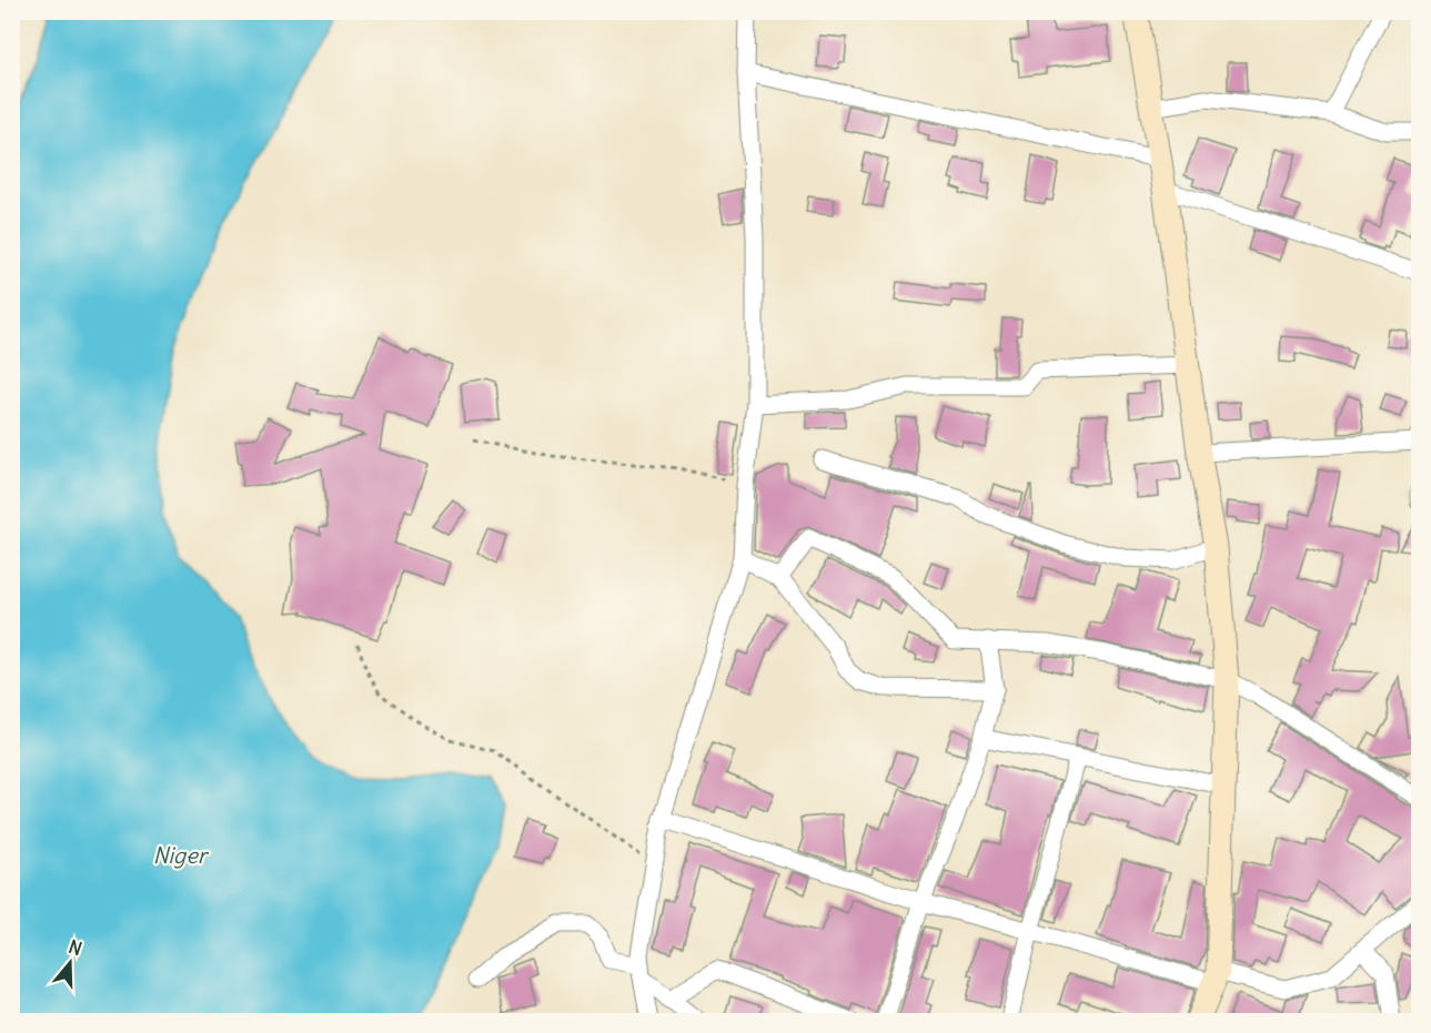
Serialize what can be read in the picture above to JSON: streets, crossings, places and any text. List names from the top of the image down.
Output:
{
  "water": ["Niger"],
  "north": "top"
}
